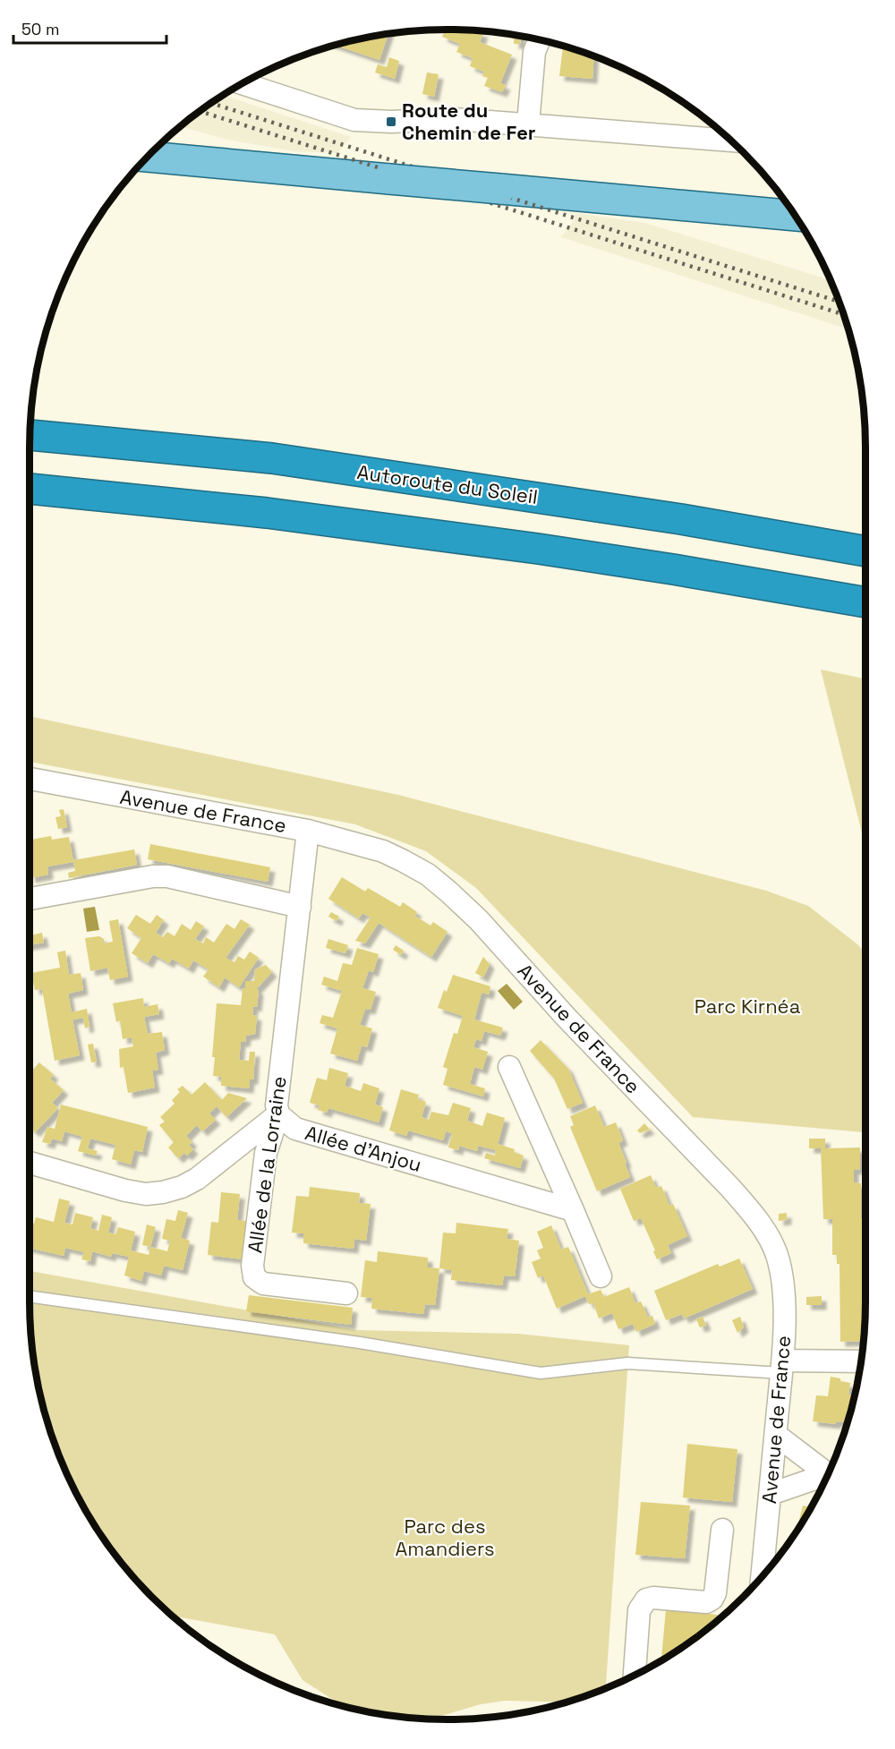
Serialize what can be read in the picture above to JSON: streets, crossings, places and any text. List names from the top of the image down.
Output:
{
  "streets": {
    "highway": ["Autoroute du Soleil"],
    "street": ["Avenue de France", "Allée d'Anjou", "Allée de la Lorraine"]
  },
  "crossings": [
    ["Avenue de France", "Allée de la Lorraine"],
    ["Allée d'Anjou", "Allée de la Lorraine"]
  ],
  "parks": ["Parc Kirnéa", "Parc des Amandiers"],
  "places": {
    "transit": ["Route du Chemin de Fer"]
  },
  "scale_bar": "50 m"
}
